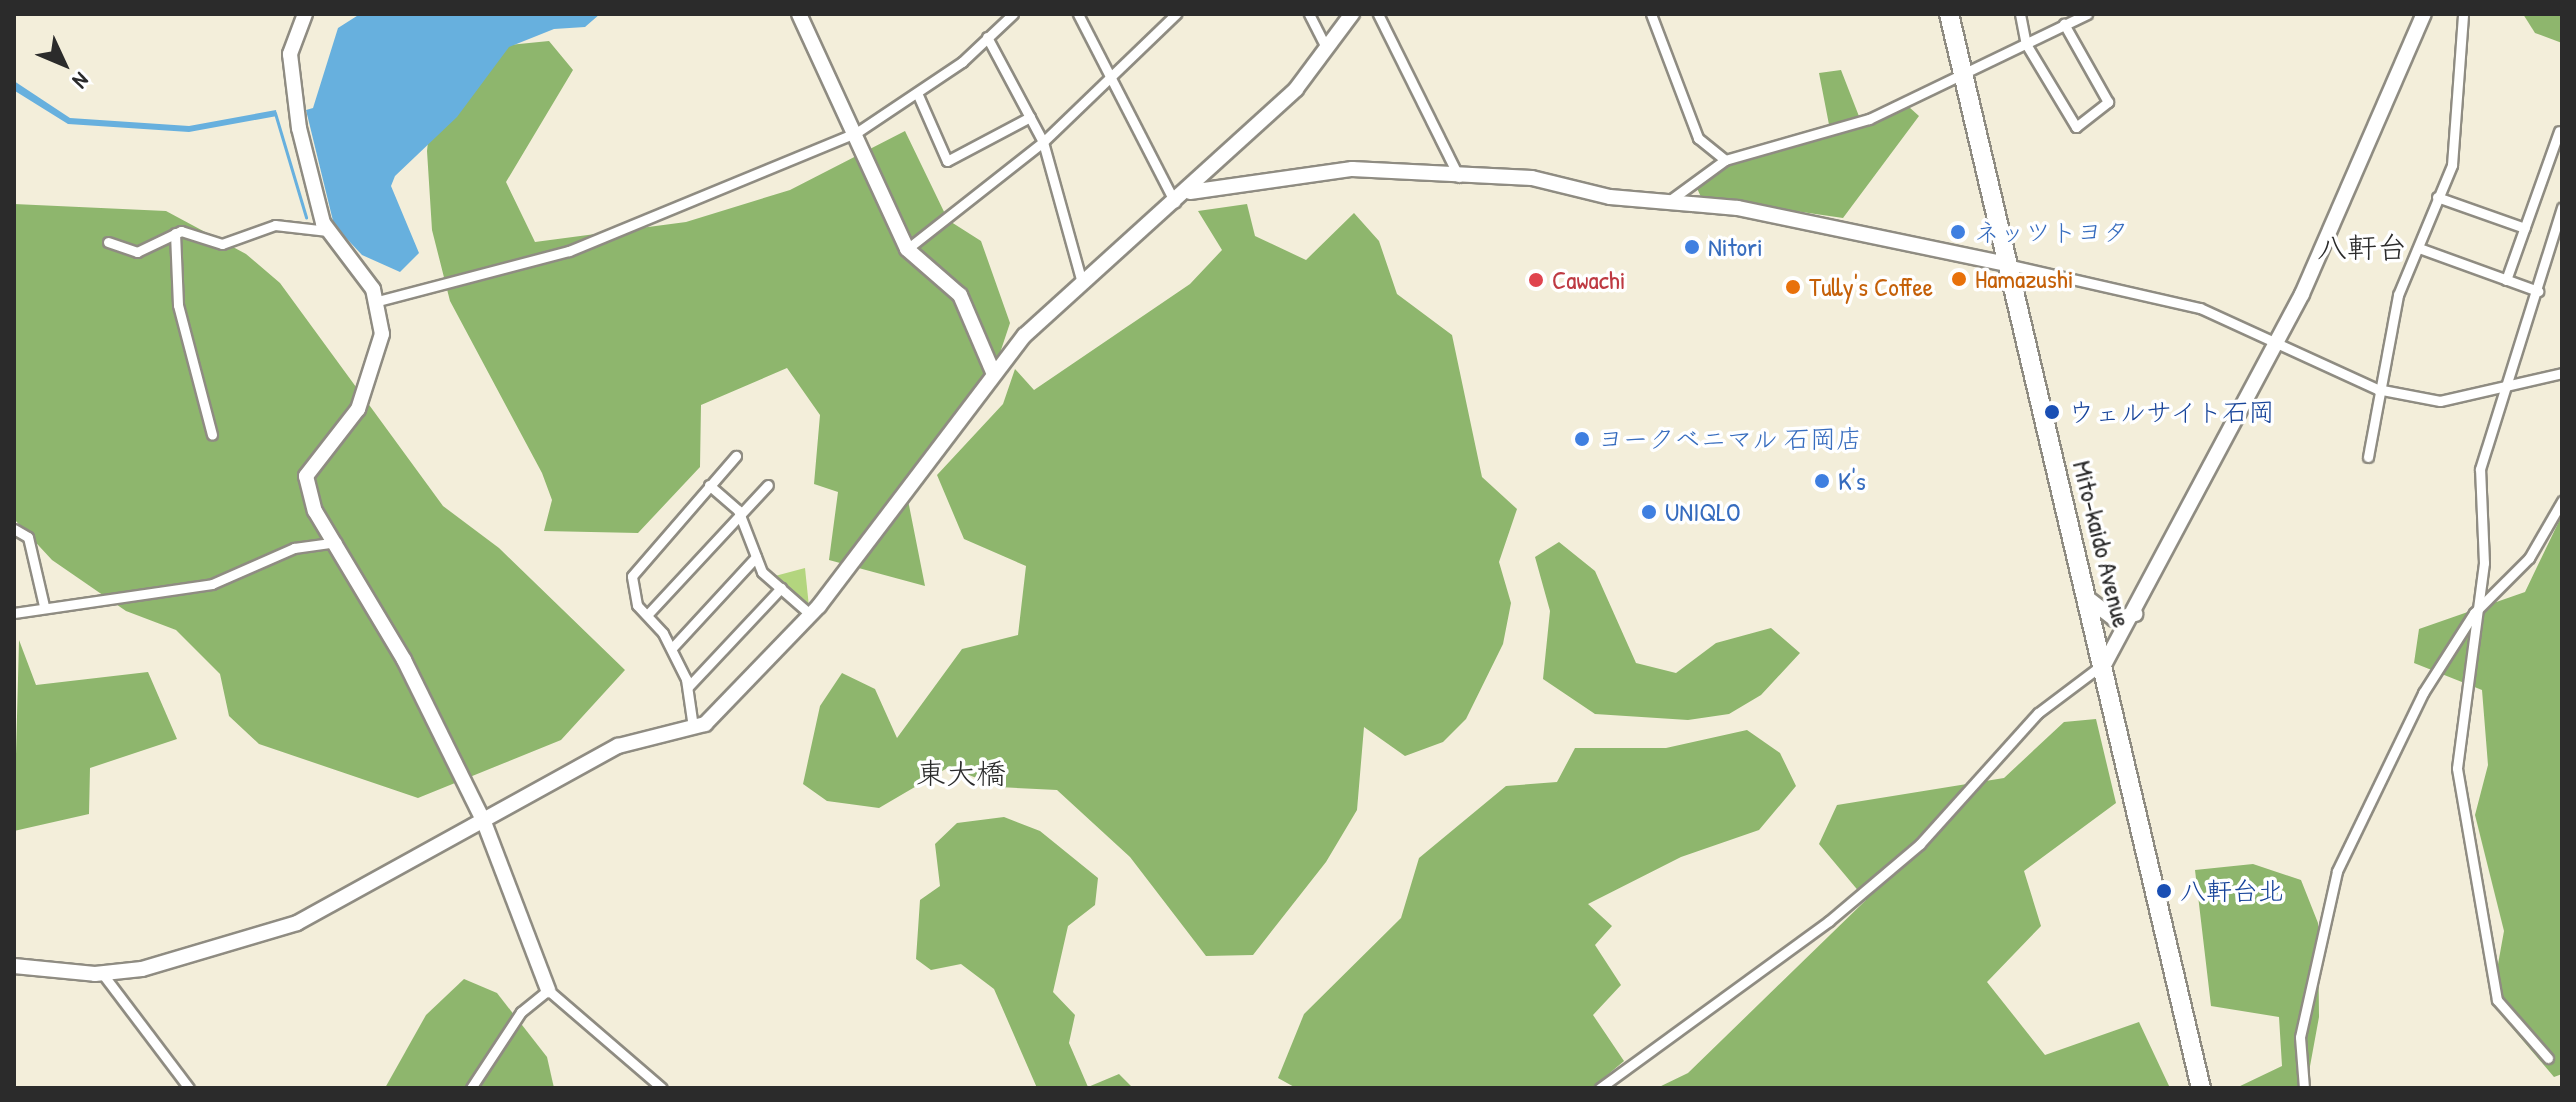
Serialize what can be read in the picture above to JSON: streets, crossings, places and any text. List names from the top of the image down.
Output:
{
  "streets": {
    "highway": ["Mito-kaido Avenue"]
  },
  "districts": ["八軒台", "東大橋"],
  "places": [
    "ネッツトヨタ",
    "Nitori",
    "Hamazushi",
    "Cawachi",
    "Tully's Coffee",
    "ウェルサイト石岡",
    "ヨークベニマル 石岡店",
    "K's",
    "UNIQLO",
    "八軒台北"
  ],
  "north": "bottom right"
}
